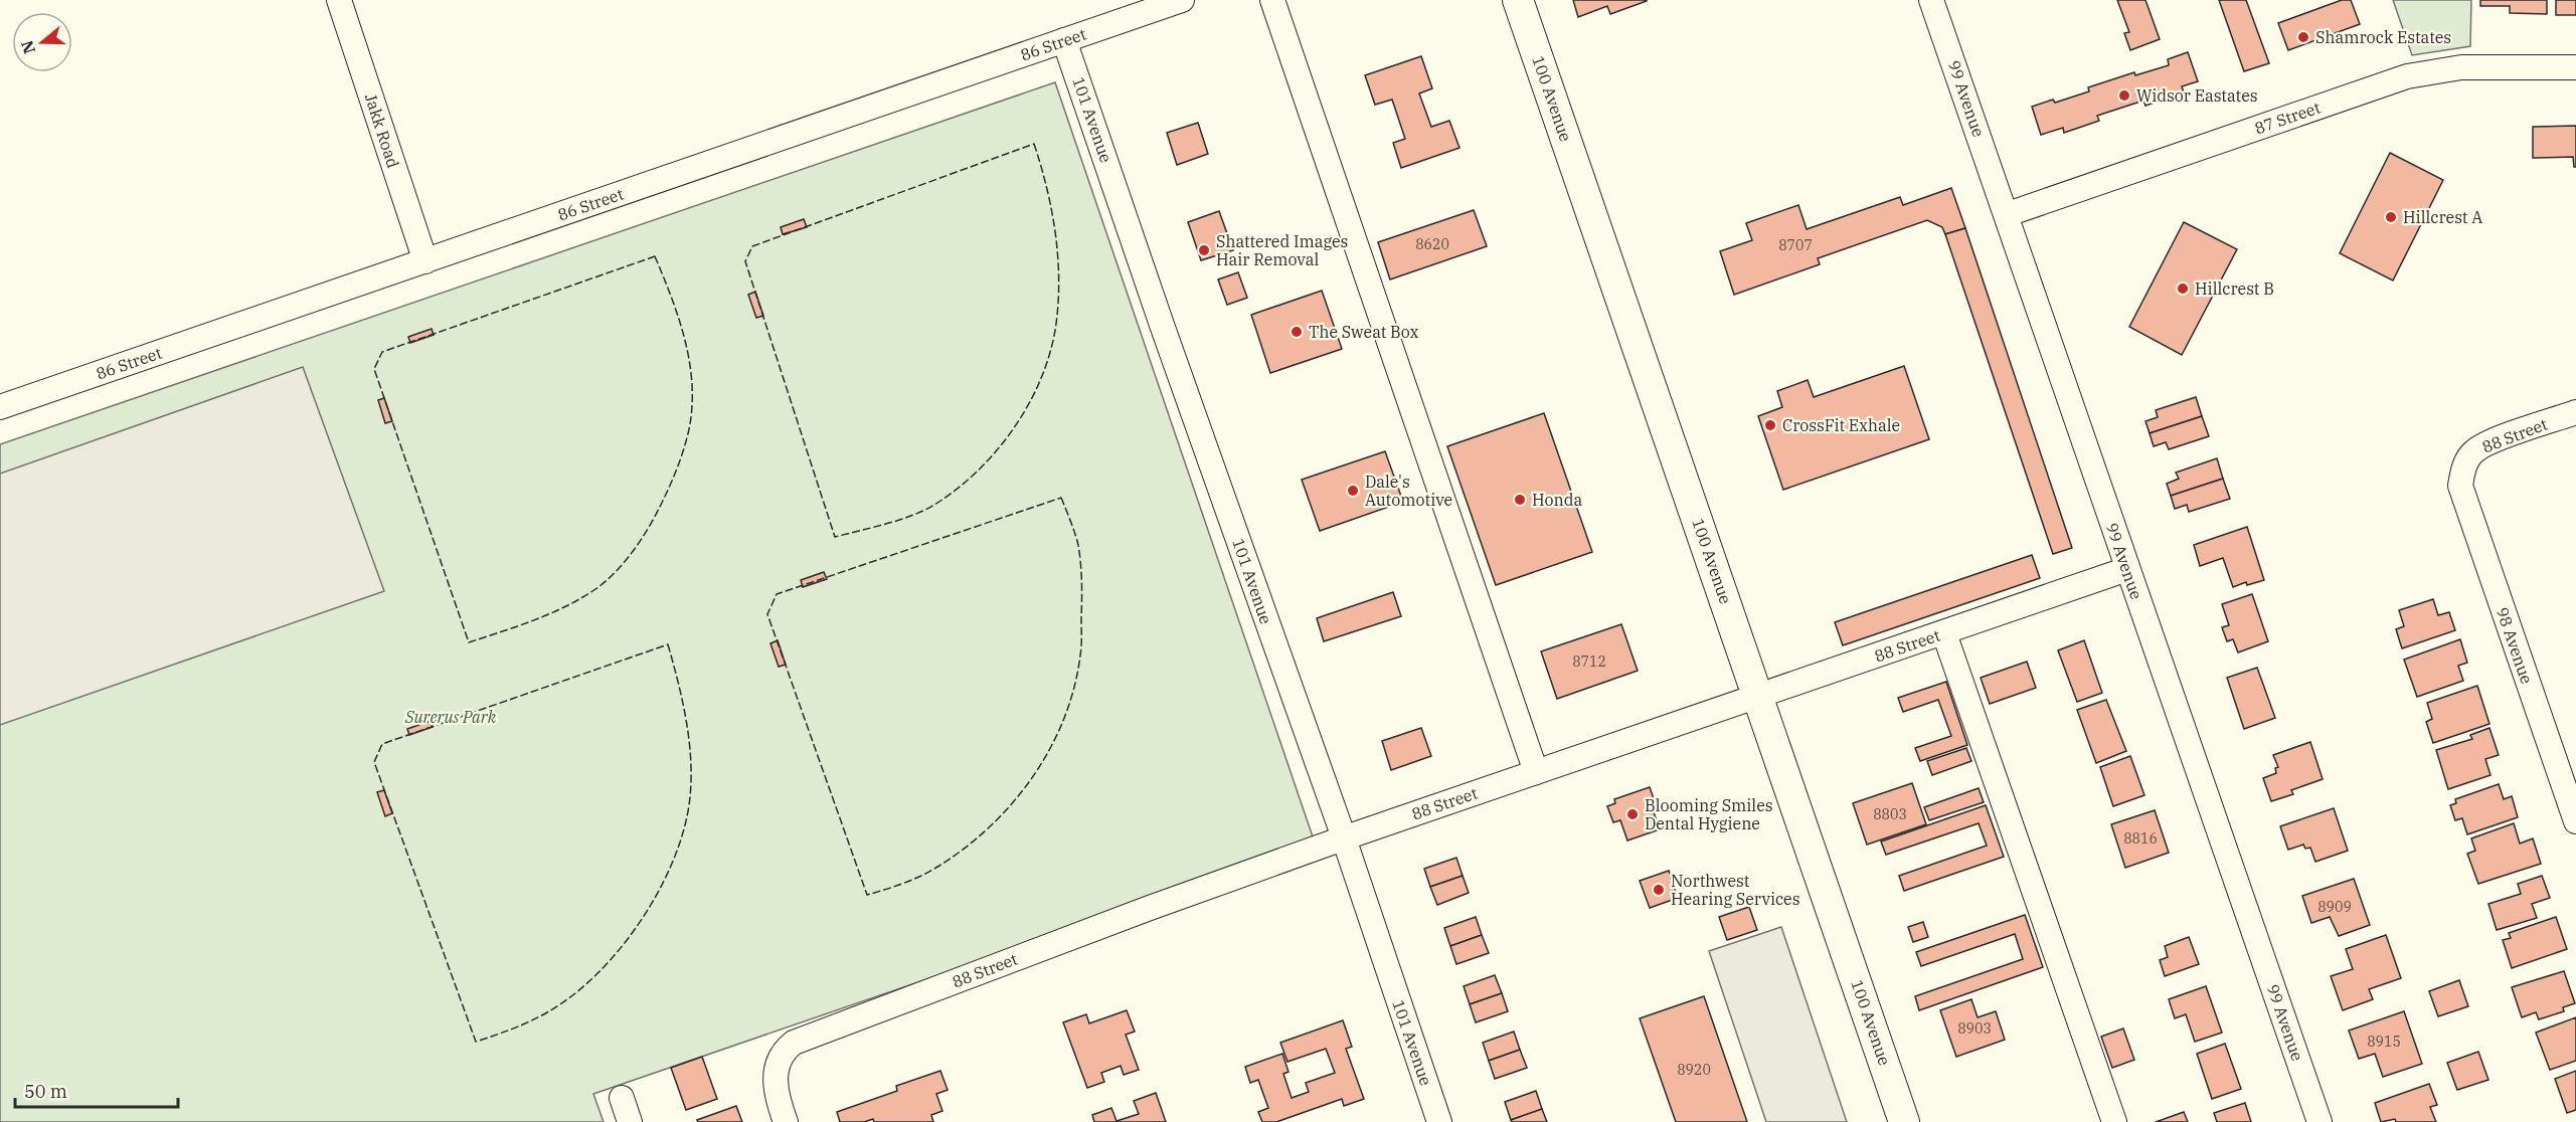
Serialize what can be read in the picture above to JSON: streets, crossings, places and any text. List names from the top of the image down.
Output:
{
  "streets": {
    "main road": ["100 Avenue"],
    "street": [
      "86 Street",
      "99 Avenue",
      "87 Street",
      "101 Avenue",
      "Jakk Road",
      "88 Street",
      "98 Avenue"
    ]
  },
  "crossings": [
    ["86 Street", "101 Avenue"],
    ["86 Street", "Jakk Road"],
    ["100 Avenue", "88 Street"],
    ["99 Avenue", "87 Street"],
    ["99 Avenue", "88 Street"],
    ["101 Avenue", "88 Street"],
    ["88 Street", "98 Avenue"]
  ],
  "parks": ["Surerus Park"],
  "places": [
    "Shamrock Estates",
    "Widsor Eastates",
    "Hillcrest A",
    "Shattered Images Hair Removal",
    "Hillcrest B",
    "The Sweat Box",
    "CrossFit Exhale",
    "Dale's Automotive",
    "Honda",
    "Blooming Smiles Dental Hygiene",
    "Northwest Hearing Services"
  ],
  "house_numbers": [
    "8620",
    "8707",
    "8712",
    "8803",
    "8816",
    "8909",
    "8903",
    "8915",
    "8920"
  ],
  "scale_bar": "50 m",
  "north": "left"
}
